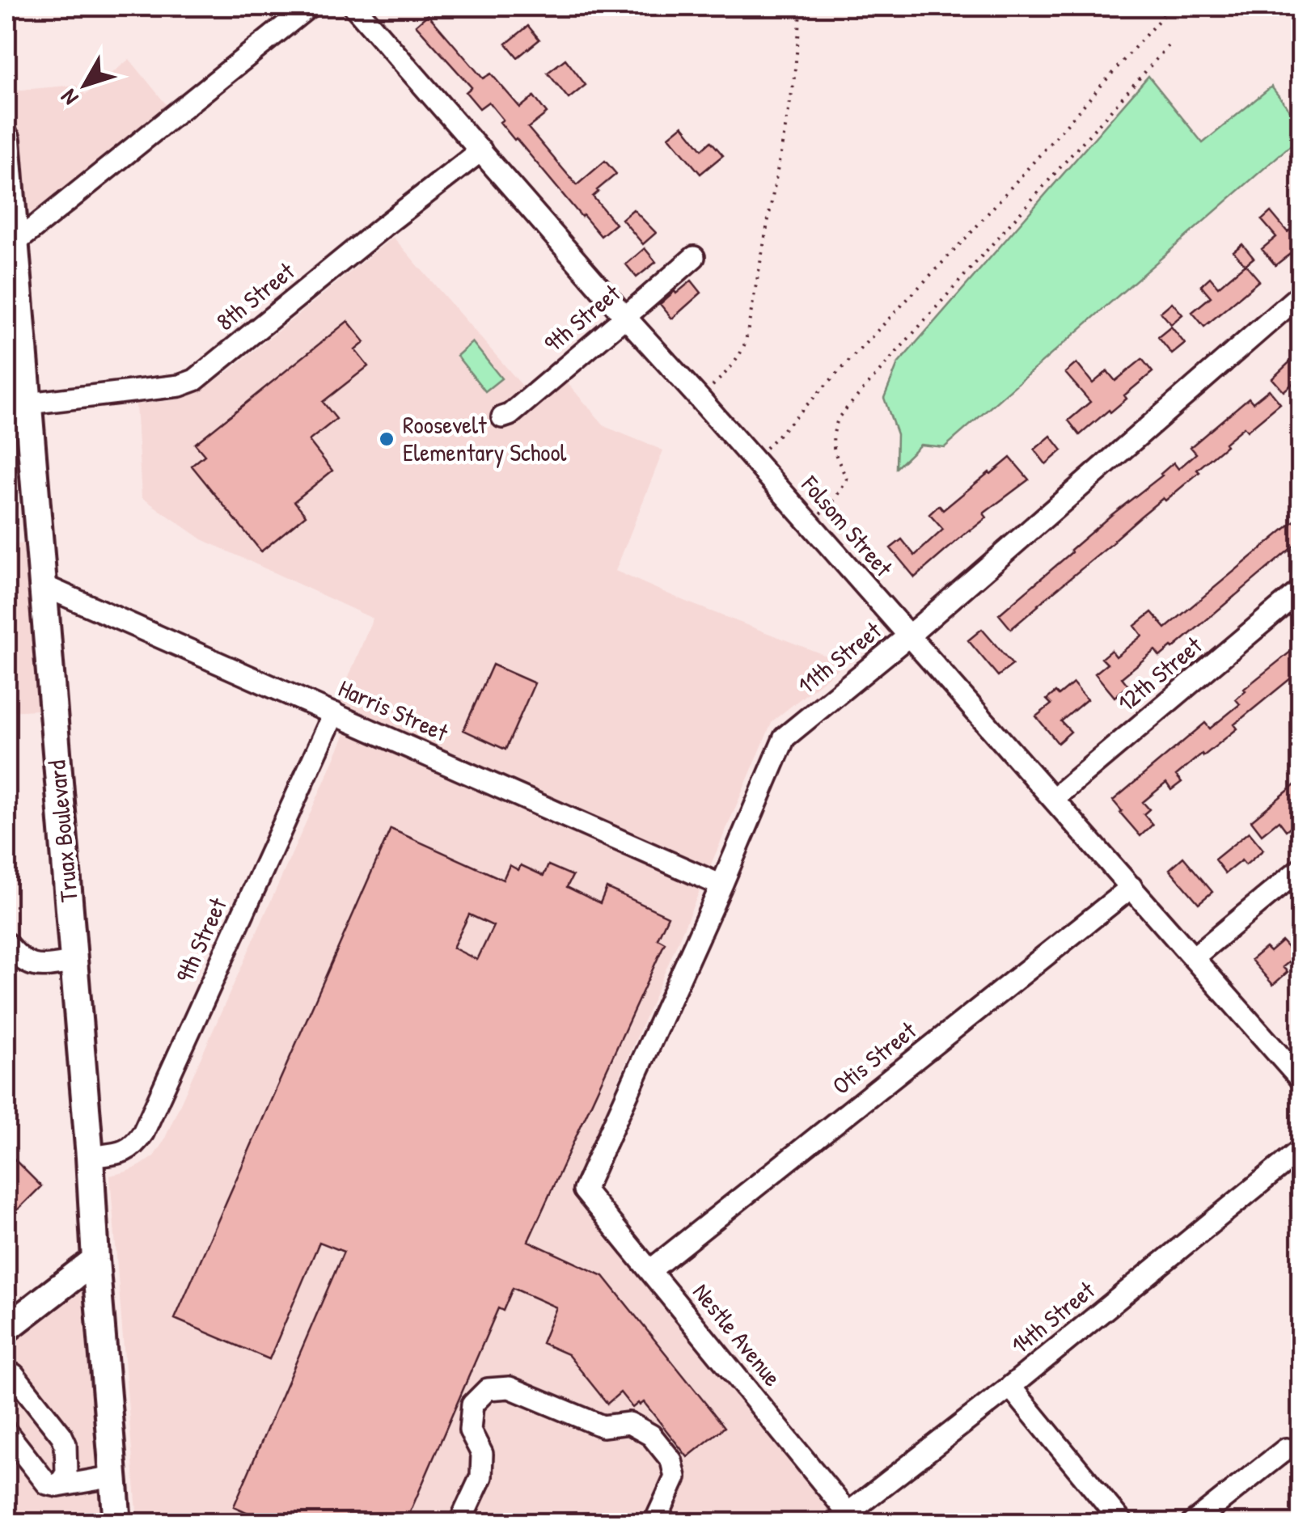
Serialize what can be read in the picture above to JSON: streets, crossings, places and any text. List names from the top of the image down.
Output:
{
  "streets": {
    "main road": ["Truax Boulevard"],
    "street": [
      "8th Street",
      "9th Street",
      "Folsom Street",
      "11th Street",
      "12th Street",
      "Harris Street",
      "Otis Street",
      "14th Street",
      "Nestle Avenue"
    ]
  },
  "crossings": [
    ["8th Street", "Folsom Street"],
    ["8th Street", "Truax Boulevard"],
    ["9th Street", "Folsom Street"],
    ["9th Street", "Harris Street"],
    ["9th Street", "Truax Boulevard"],
    ["Folsom Street", "11th Street"],
    ["Folsom Street", "12th Street"],
    ["Folsom Street", "Otis Street"],
    ["11th Street", "Harris Street"],
    ["11th Street", "Nestle Avenue"],
    ["Harris Street", "Truax Boulevard"],
    ["Otis Street", "Nestle Avenue"],
    ["14th Street", "Nestle Avenue"]
  ],
  "places": ["Roosevelt Elementary School"],
  "north": "bottom left"
}
